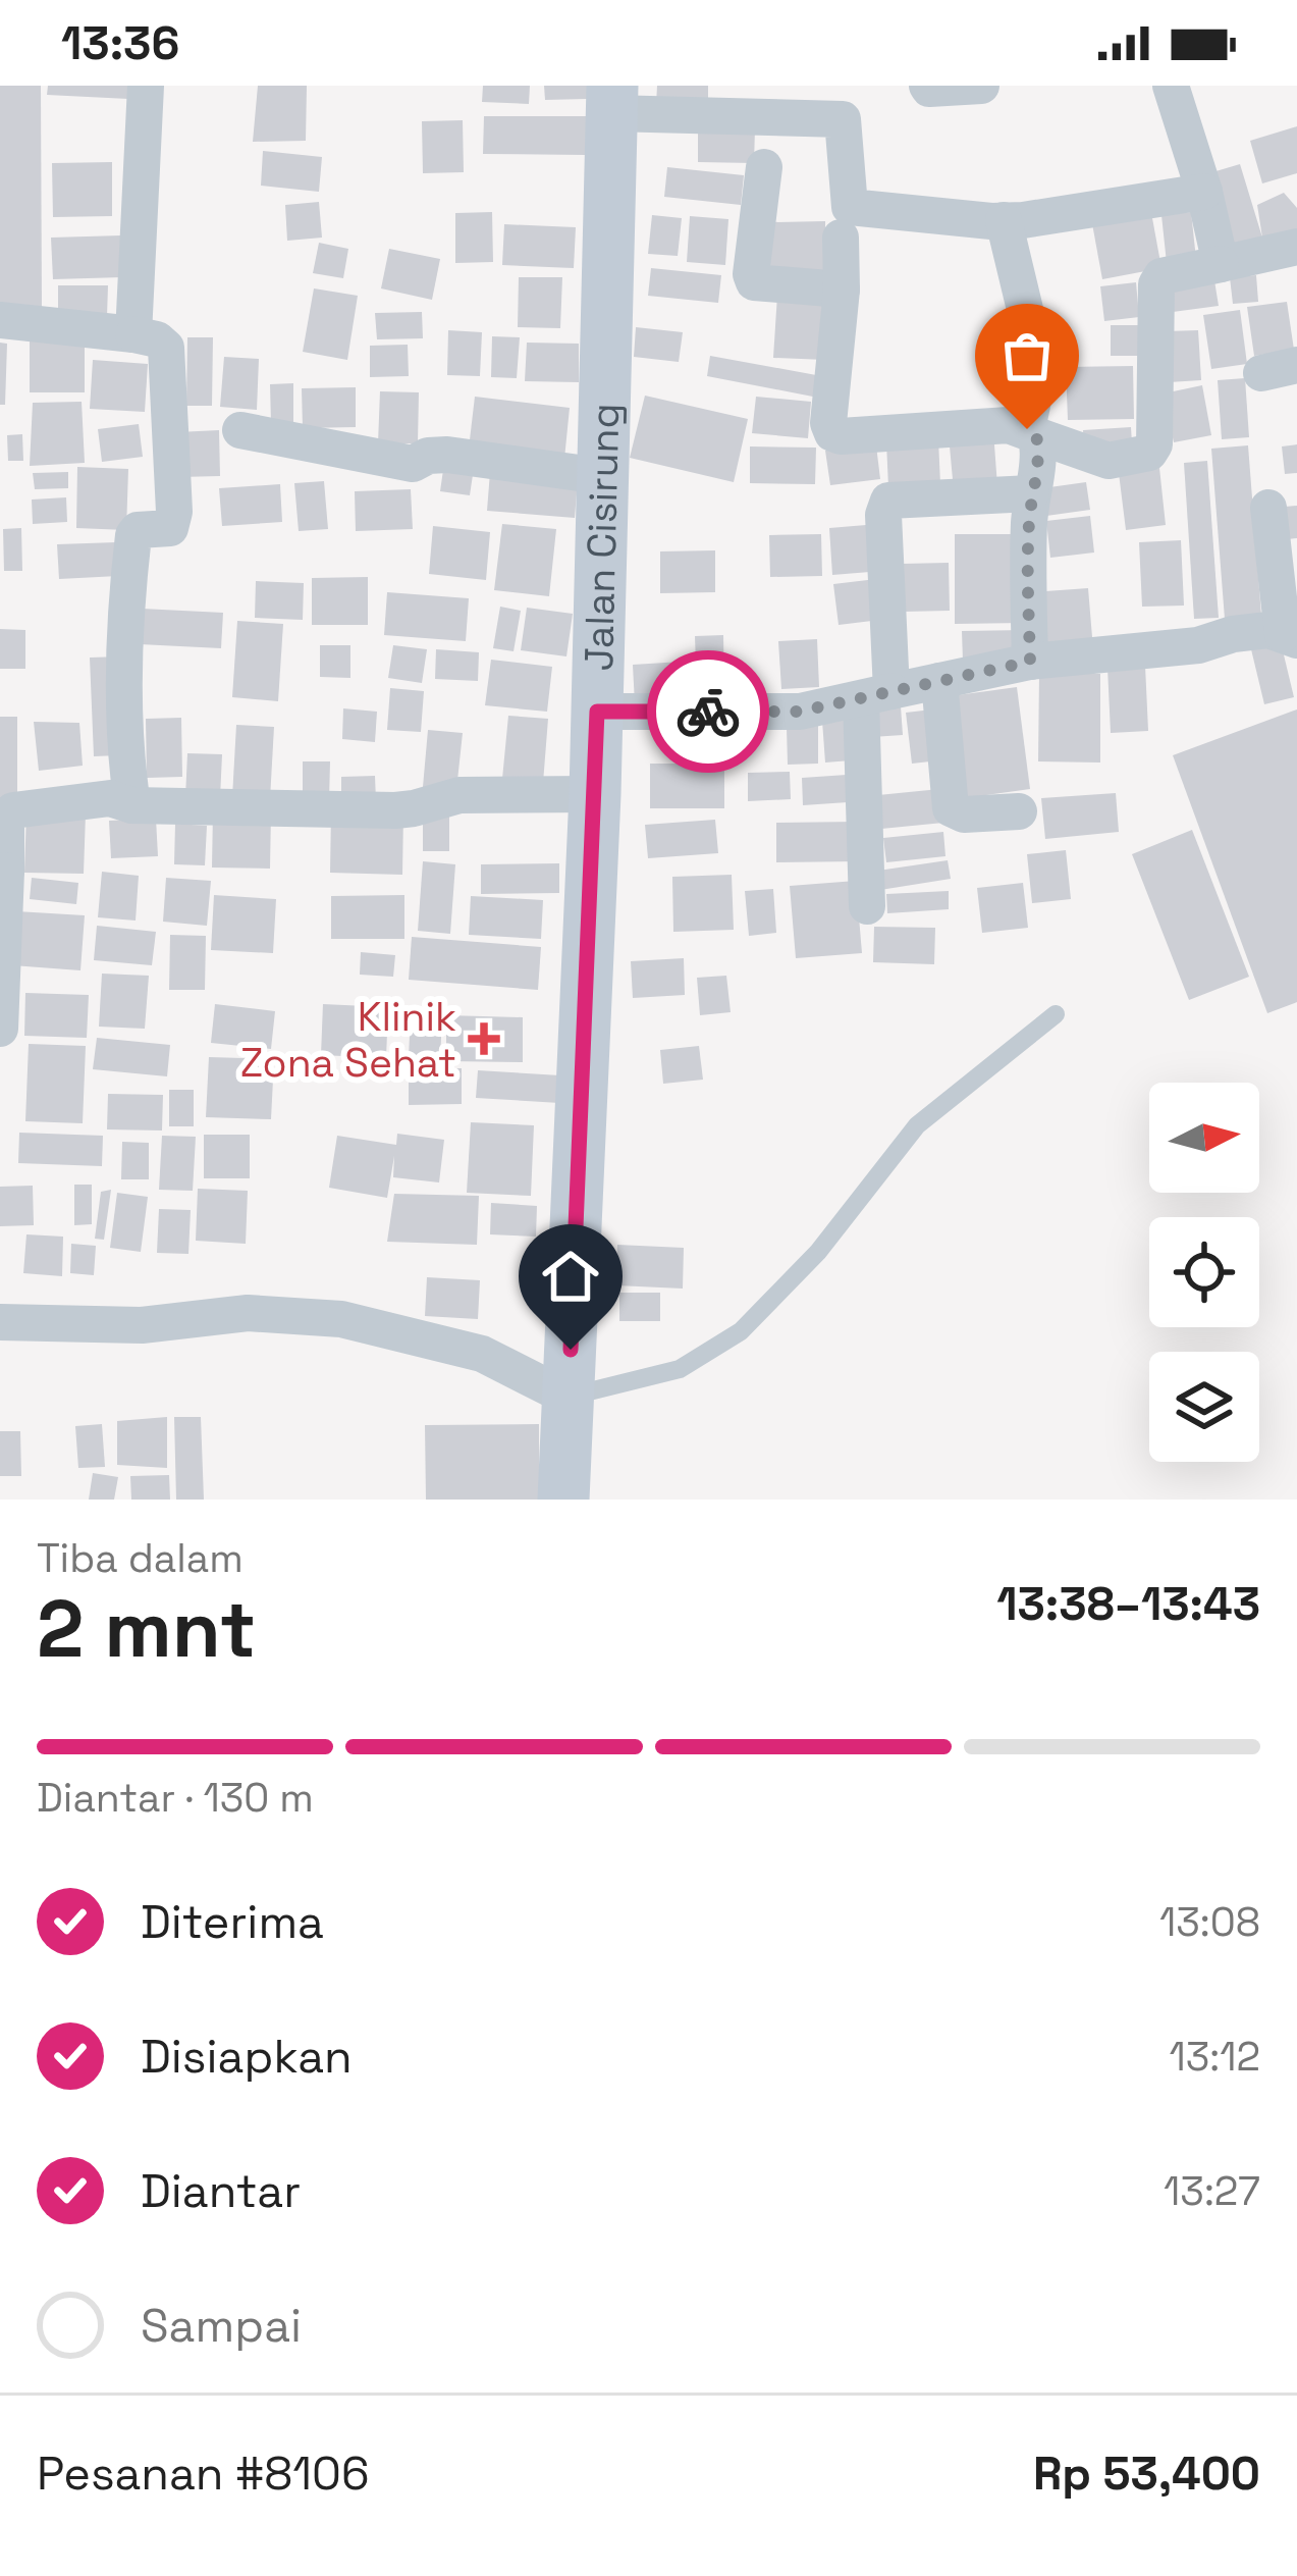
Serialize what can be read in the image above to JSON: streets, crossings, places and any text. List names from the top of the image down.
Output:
{
  "streets": {
    "main road": ["Jalan Cisirung"]
  },
  "places": {
    "health": ["Klinik Zona Sehat"]
  },
  "north": "right",
  "page": {
    "status": "13:36",
    "heading": ["2 mnt", "Tiba dalam", "13:38–13:43"],
    "panel": ["Pesanan #8106", "Rp 53,400"],
    "bar": "Diantar · 130 m",
    "list": [
      ["Diterima", "13:08"],
      ["Disiapkan", "13:12"],
      ["Diantar", "13:27"],
      "Sampai"
    ]
  }
}
